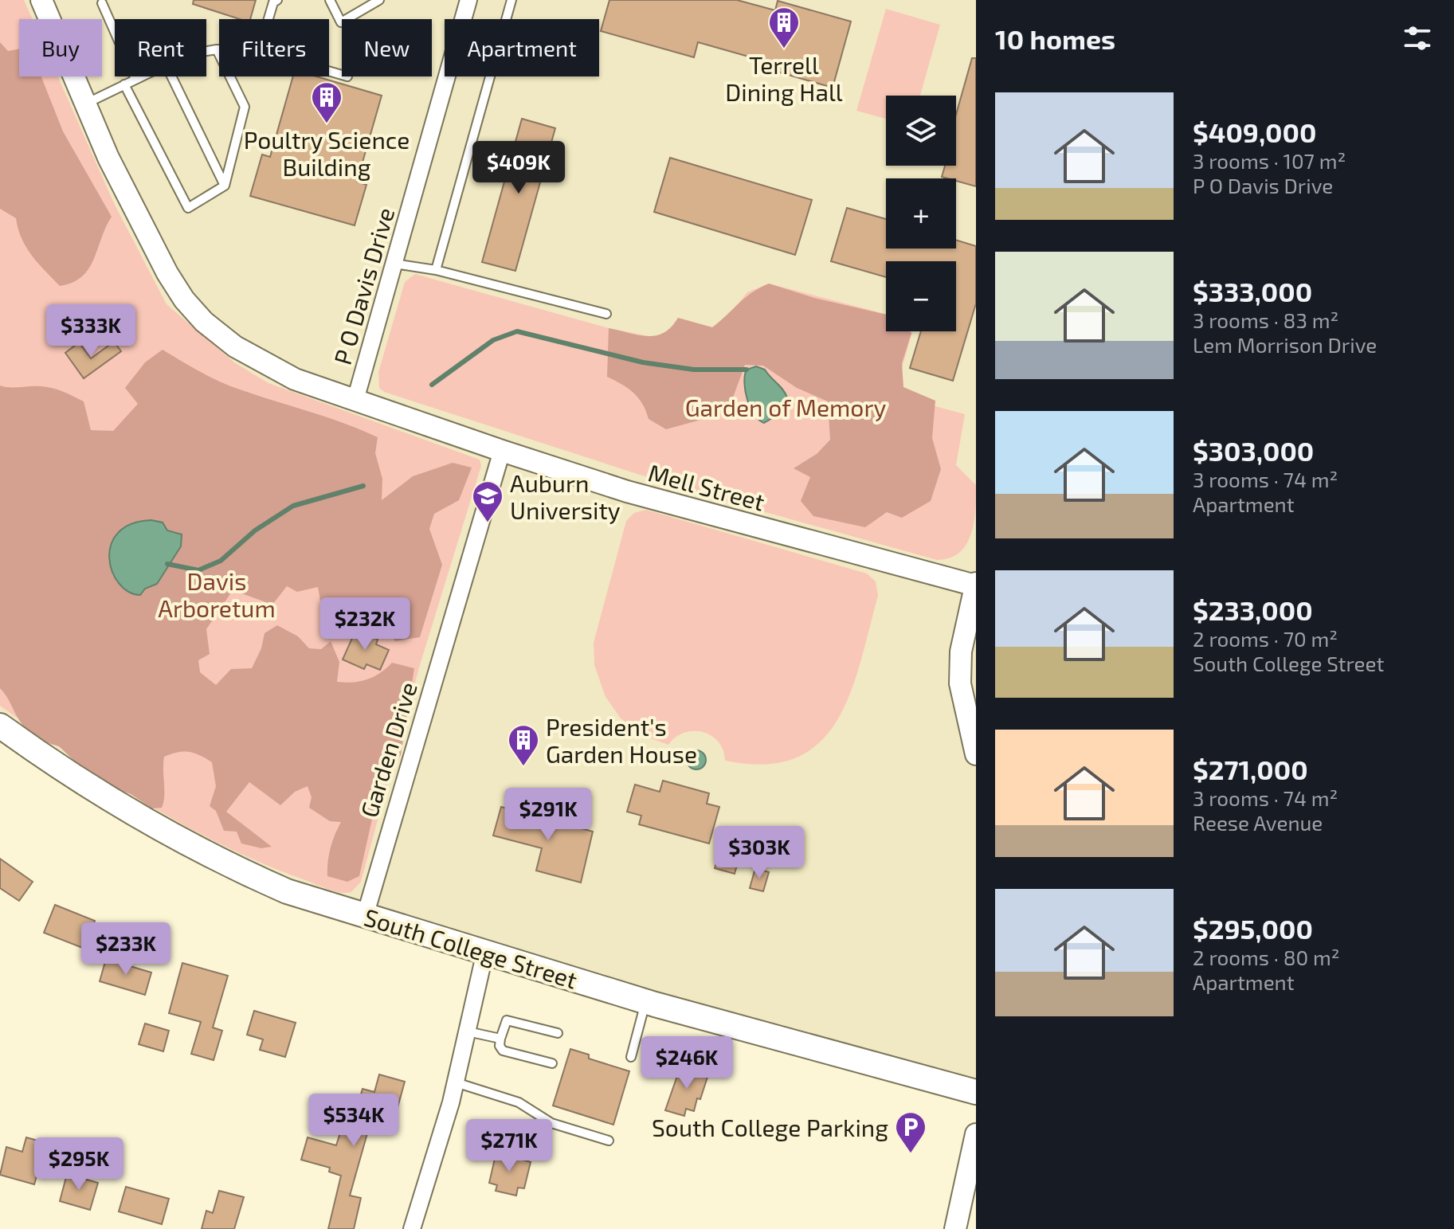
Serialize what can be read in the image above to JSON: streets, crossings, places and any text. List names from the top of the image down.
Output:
{
  "streets": {
    "main road": ["South College Street"],
    "street": ["P O Davis Drive", "Mell Street", "Garden Drive"]
  },
  "crossings": [
    ["P O Davis Drive", "Mell Street"],
    ["Mell Street", "Garden Drive"],
    ["Garden Drive", "South College Street"]
  ],
  "parks": ["Garden of Memory", "Davis Arboretum"],
  "places": {
    "building": ["Terrell Dining Hall", "Poultry Science Building", "President's Garden House"],
    "school or university": ["Auburn University"],
    "parking": ["South College Parking"]
  },
  "page": {
    "heading": "10 homes",
    "chip": [
      "Buy",
      "Rent",
      "Filters",
      "New",
      "Apartment"
    ],
    "list": [
      {
        "name": "$409,000",
        "note": "3 rooms · 107 m² · P O Davis Drive"
      },
      {
        "name": "$333,000",
        "note": "3 rooms · 83 m² · Lem Morrison Drive"
      },
      {
        "name": "$303,000",
        "note": "3 rooms · 74 m² · Apartment"
      },
      {
        "name": "$233,000",
        "note": "2 rooms · 70 m² · South College Street"
      },
      {
        "name": "$271,000",
        "note": "3 rooms · 74 m² · Reese Avenue"
      },
      {
        "name": "$295,000",
        "note": "2 rooms · 80 m² · Apartment"
      }
    ],
    "map_buttons": ["+", "−"],
    "price": [
      "$409K",
      "$333K",
      "$232K",
      "$291K",
      "$303K",
      "$233K",
      "$246K",
      "$534K",
      "$271K",
      "$295K"
    ]
  }
}
